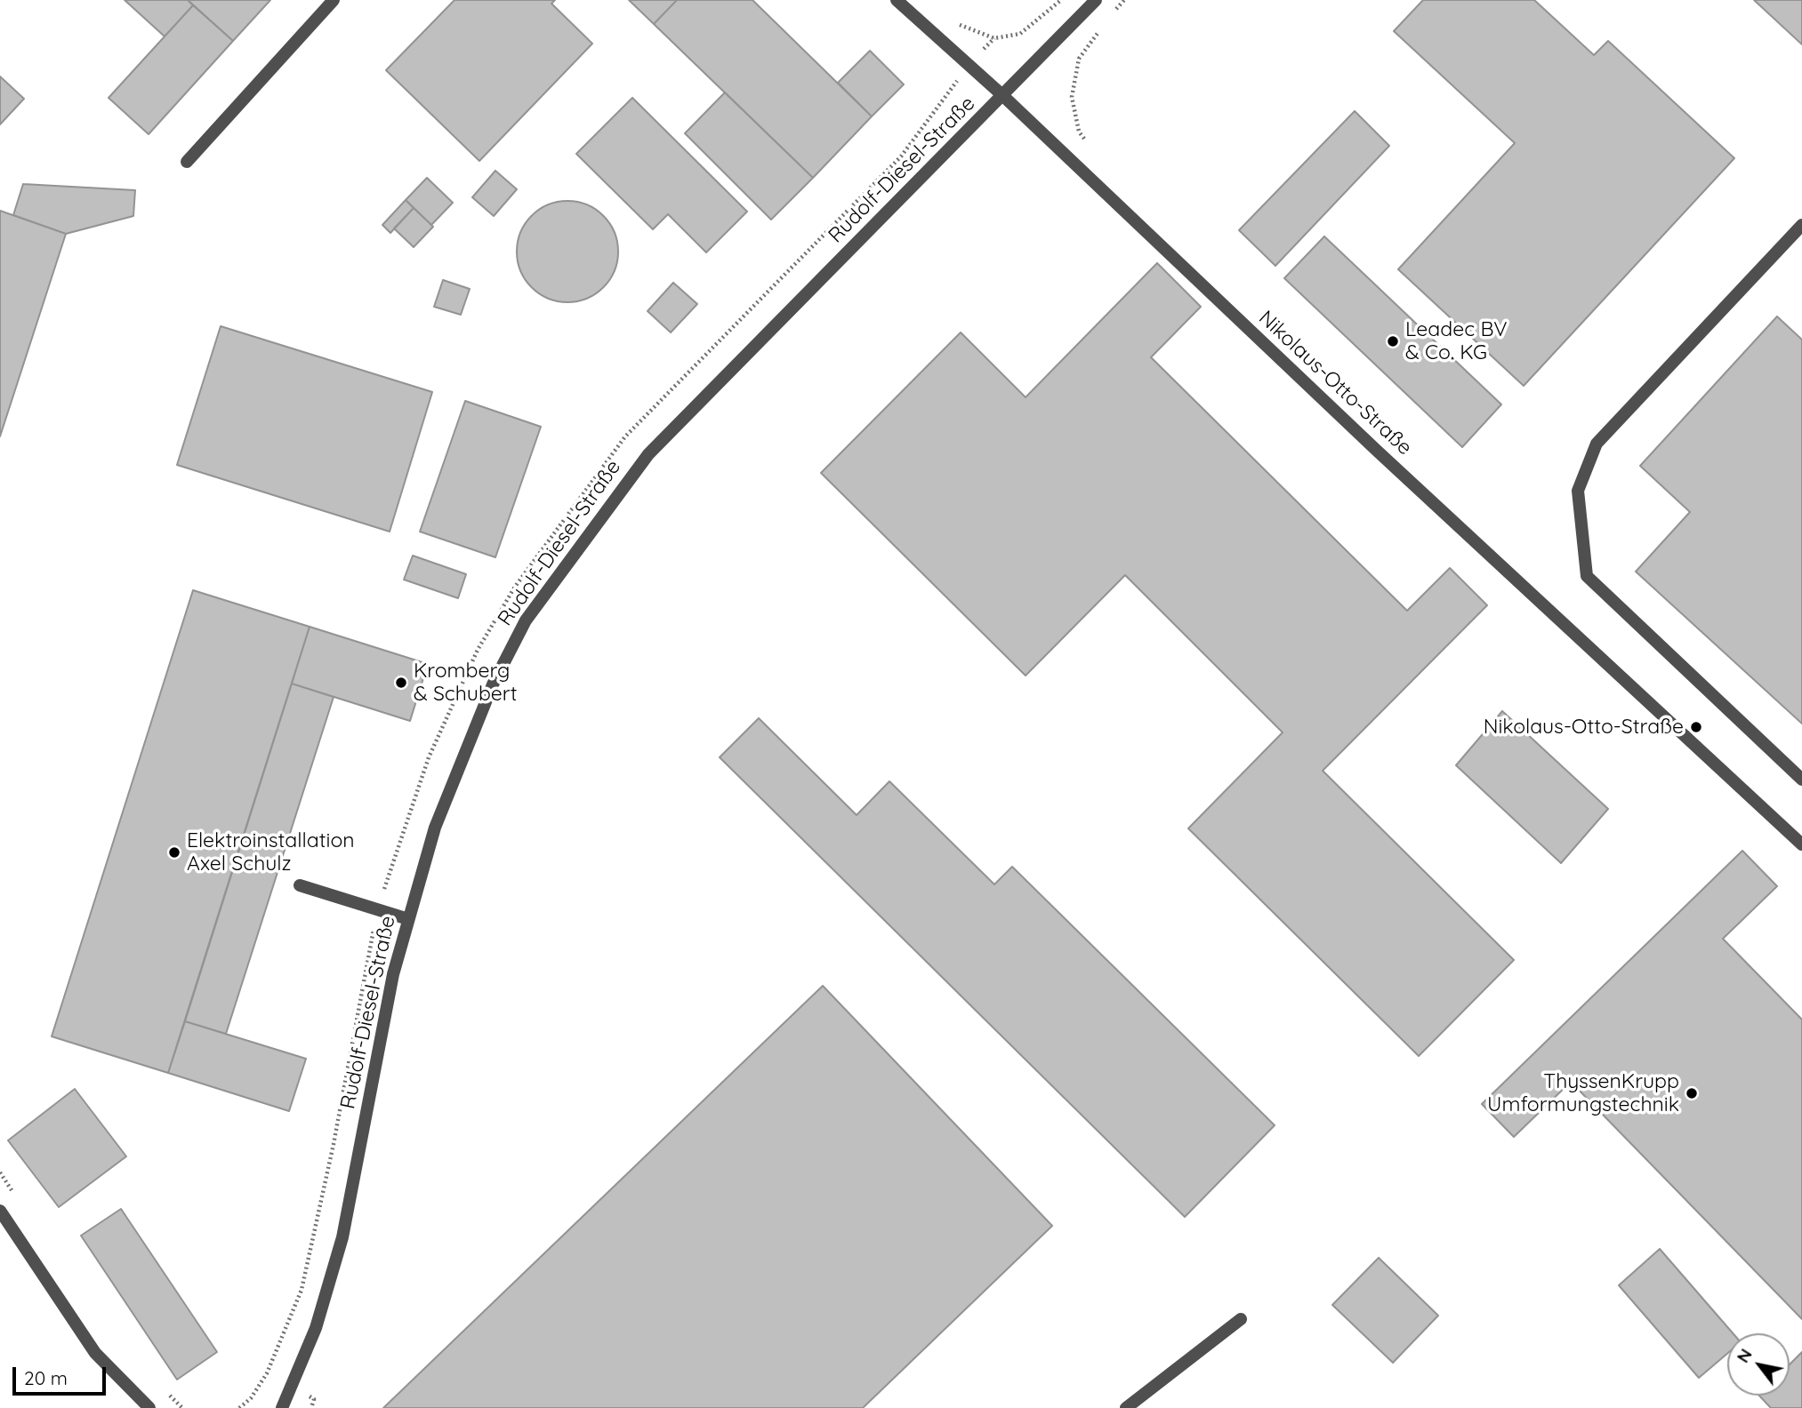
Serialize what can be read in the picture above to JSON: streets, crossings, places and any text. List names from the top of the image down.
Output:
{
  "streets": {
    "street": ["Rudolf-Diesel-Straße", "Nikolaus-Otto-Straße"]
  },
  "crossings": [
    ["Rudolf-Diesel-Straße", "Nikolaus-Otto-Straße"]
  ],
  "places": [
    "Leadec BV & Co. KG",
    "Kromberg & Schubert",
    "Nikolaus-Otto-Straße",
    "Elektroinstallation Axel Schulz",
    "ThyssenKrupp Umformungstechnik"
  ],
  "scale_bar": "20 m",
  "north": "top left"
}
